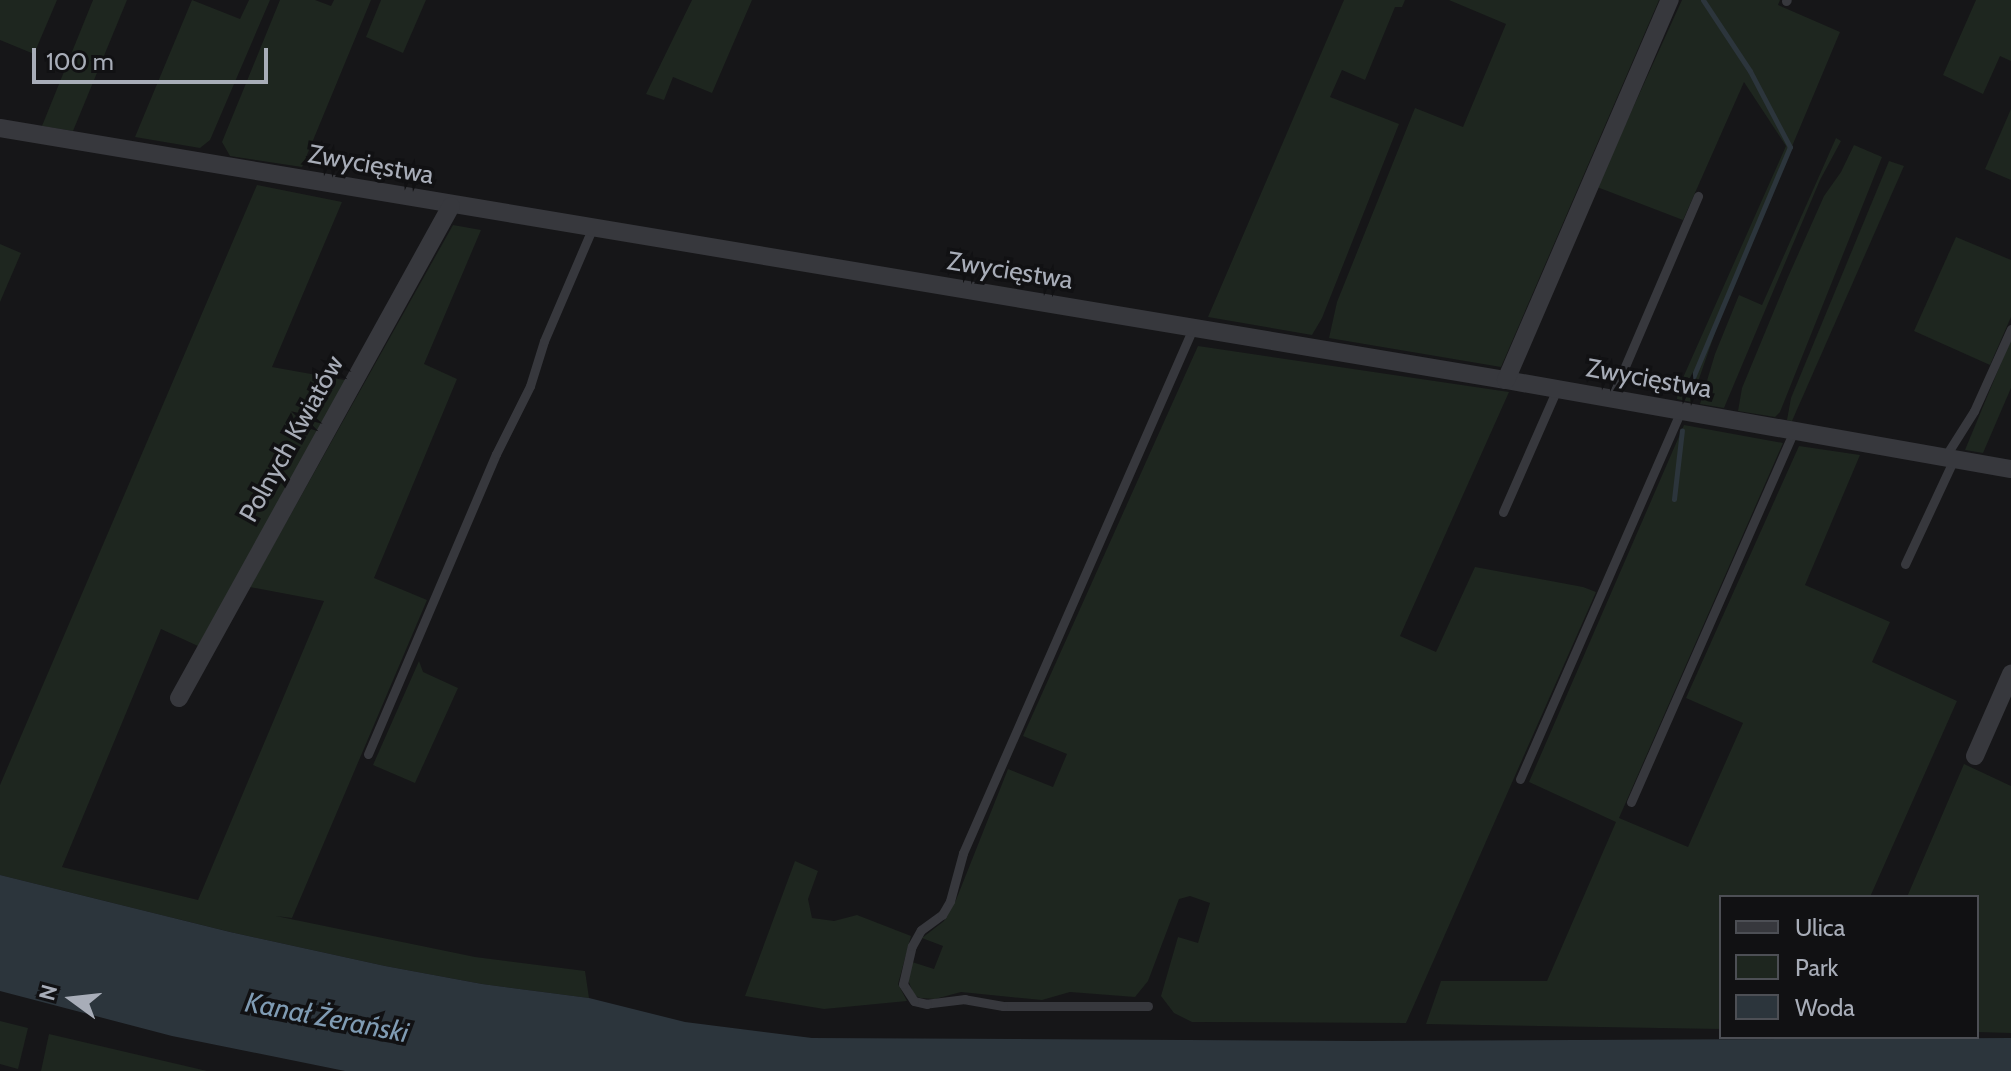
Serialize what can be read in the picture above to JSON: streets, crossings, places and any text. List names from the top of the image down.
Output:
{
  "streets": {
    "street": ["Zwycięstwa", "Polnych Kwiatów"]
  },
  "crossings": [
    ["Zwycięstwa", "Polnych Kwiatów"]
  ],
  "water": ["Kanał Żerański"],
  "legend": ["Ulica", "Park", "Woda"],
  "scale_bar": "100 m",
  "north": "left"
}
